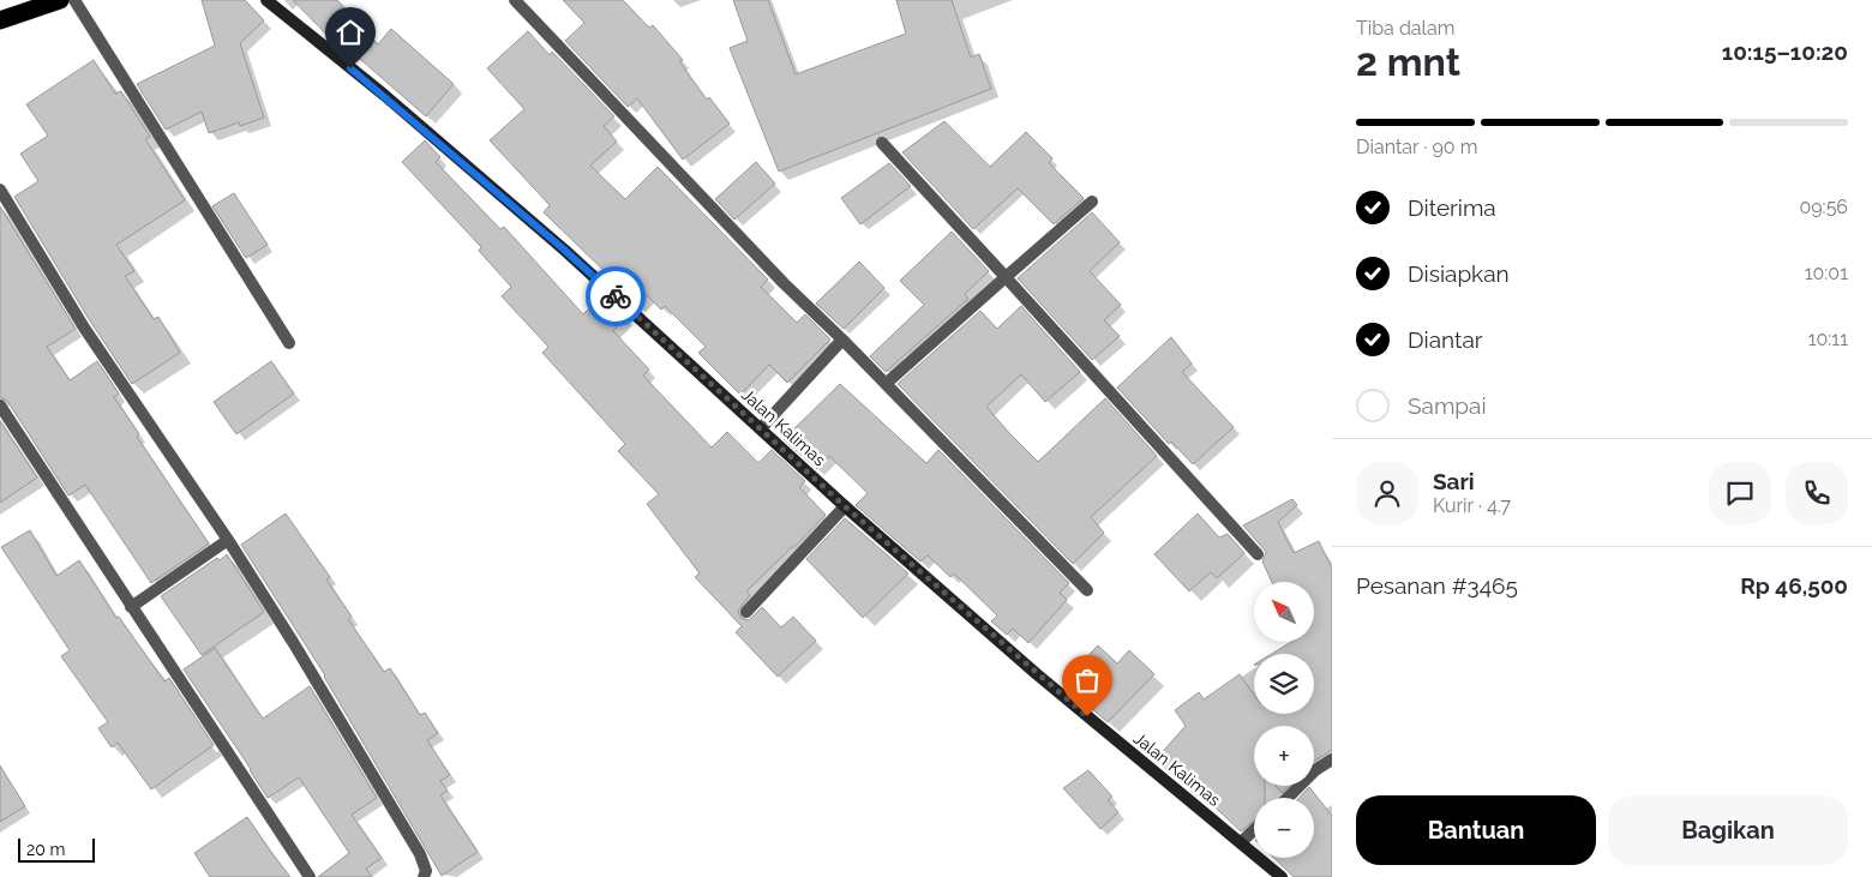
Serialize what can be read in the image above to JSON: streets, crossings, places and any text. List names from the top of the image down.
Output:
{
  "streets": {
    "street": ["Jalan Kalimas"]
  },
  "scale_bar": "20 m",
  "north": "top left",
  "page": {
    "heading": ["2 mnt", "Tiba dalam", "10:15–10:20"],
    "panel": [
      "Sari",
      "Kurir · 4.7",
      "Pesanan #3465",
      "Rp 46,500"
    ],
    "bar": "Diantar · 90 m",
    "list": [
      ["Diterima", "09:56"],
      ["Disiapkan", "10:01"],
      ["Diantar", "10:11"],
      "Sampai"
    ],
    "map_buttons": ["+", "−"],
    "buttons": ["Bantuan", "Bagikan"],
    "scale": "20 m"
  }
}
